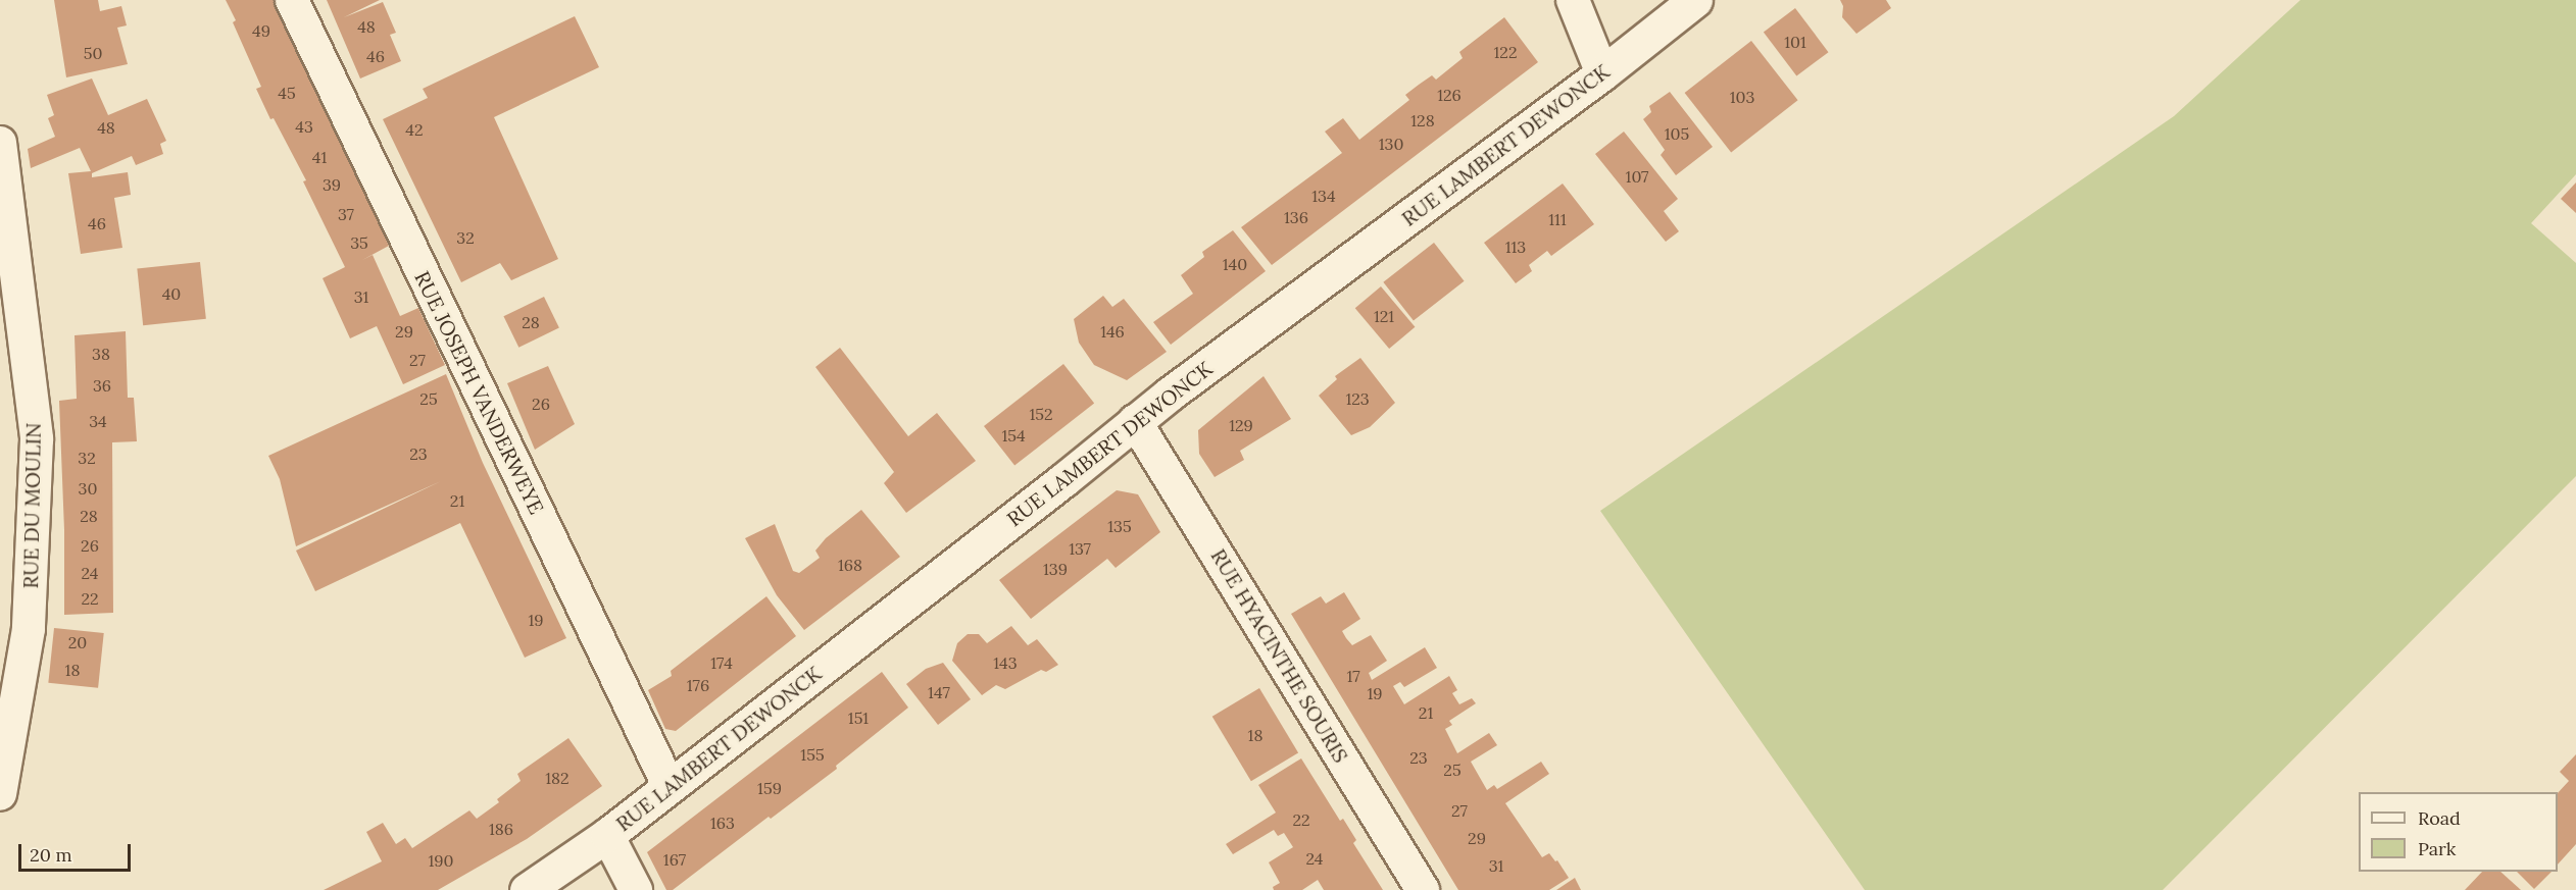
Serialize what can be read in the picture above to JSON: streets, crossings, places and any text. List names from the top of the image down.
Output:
{
  "streets": {
    "street": [
      "RUE LAMBERT DEWONCK",
      "RUE JOSEPH VANDERWEYE",
      "RUE DU MOULIN",
      "RUE HYACINTHE SOURIS"
    ]
  },
  "crossings": [
    ["RUE LAMBERT DEWONCK", "RUE JOSEPH VANDERWEYE"],
    ["RUE LAMBERT DEWONCK", "RUE HYACINTHE SOURIS"]
  ],
  "house_numbers": [
    "48",
    "49",
    "101",
    "122",
    "50",
    "46",
    "45",
    "126",
    "103",
    "128",
    "43",
    "48",
    "42",
    "105",
    "130",
    "41",
    "107",
    "39",
    "134",
    "37",
    "136",
    "111",
    "46",
    "32",
    "35",
    "113",
    "140",
    "40",
    "31",
    "121",
    "28",
    "29",
    "146",
    "38",
    "27",
    "36",
    "25",
    "123",
    "26",
    "152",
    "34",
    "129",
    "154",
    "23",
    "32",
    "30",
    "21",
    "28",
    "135",
    "26",
    "137",
    "168",
    "139",
    "24",
    "22",
    "19",
    "20",
    "174",
    "143",
    "18",
    "17",
    "176",
    "147",
    "19",
    "21",
    "151",
    "18",
    "155",
    "23",
    "25",
    "182",
    "159",
    "27",
    "22",
    "163",
    "186",
    "29",
    "24",
    "167",
    "190",
    "31"
  ],
  "legend": ["Road", "Park"],
  "scale_bar": "20 m"
}
